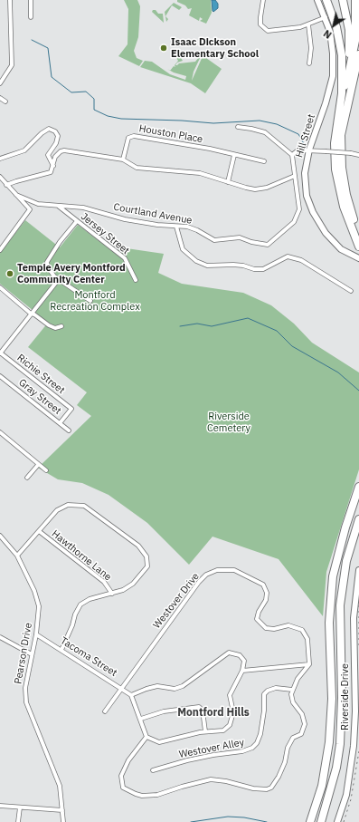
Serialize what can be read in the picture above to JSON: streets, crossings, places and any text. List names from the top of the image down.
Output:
{
  "streets": {
    "main road": ["Hill Street", "Riverside Drive"],
    "street": [
      "Houston Place",
      "Courtland Avenue",
      "Jersey Street",
      "Richie Street",
      "Gray Street",
      "Hawthorne Lane",
      "Westover Drive",
      "Pearson Drive",
      "Tacoma Street",
      "Westover Alley"
    ]
  },
  "crossings": [
    ["Courtland Avenue", "Jersey Street"],
    ["Richie Street", "Gray Street"],
    ["Westover Drive", "Tacoma Street"],
    ["Pearson Drive", "Tacoma Street"]
  ],
  "districts": ["Montford Hills"],
  "parks": ["Montford Recreation Complex", "Riverside Cemetery"],
  "places": ["Isaac Dickson Elementary School", "Tempie Avery Montford Community Center"],
  "north": "bottom left"
}
